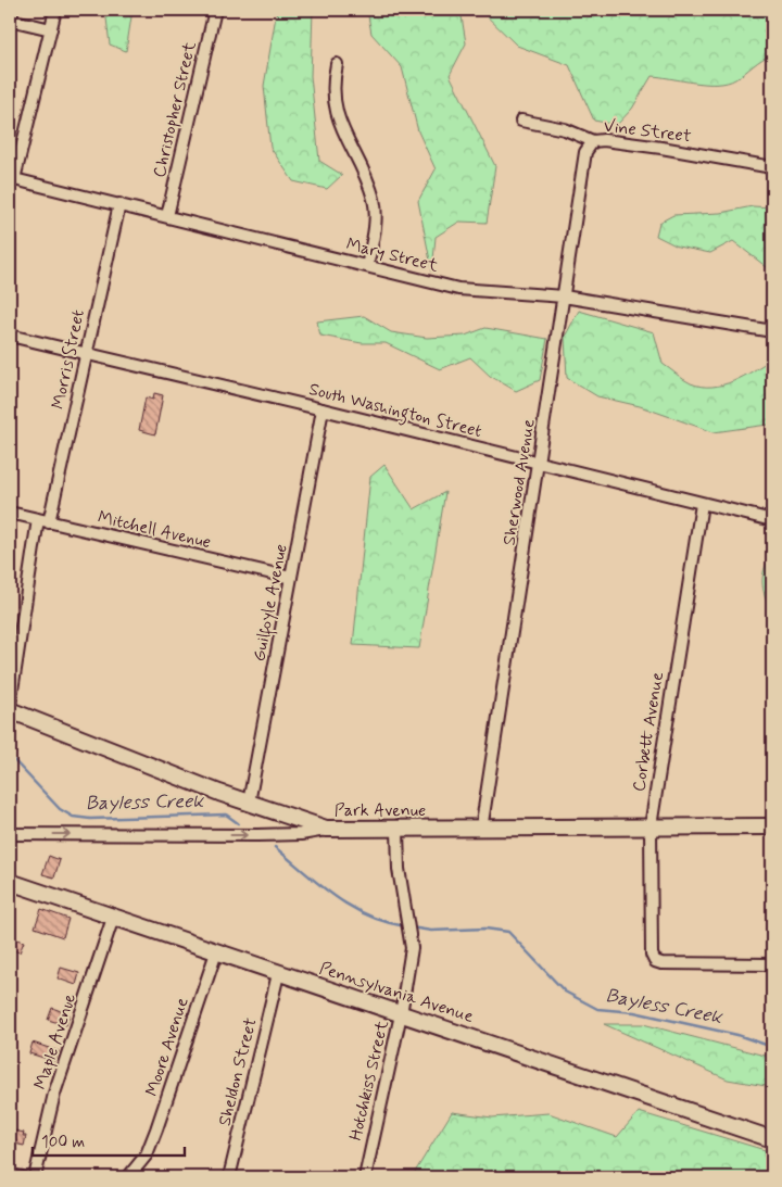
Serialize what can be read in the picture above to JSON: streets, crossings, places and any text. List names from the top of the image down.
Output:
{
  "streets": {
    "street": [
      "Christopher Street",
      "Vine Street",
      "Mary Street",
      "Morris Street",
      "South Washington Street",
      "Sherwood Avenue",
      "Mitchell Avenue",
      "Guilfoyle Avenue",
      "Corbett Avenue",
      "Park Avenue",
      "Pennsylvania Avenue",
      "Maple Avenue",
      "Moore Avenue",
      "Sheldon Street",
      "Hotchkiss Street"
    ]
  },
  "crossings": [
    ["Christopher Street", "Mary Street"],
    ["Vine Street", "Sherwood Avenue"],
    ["Mary Street", "Morris Street"],
    ["Mary Street", "Sherwood Avenue"],
    ["Morris Street", "South Washington Street"],
    ["Morris Street", "Mitchell Avenue"],
    ["South Washington Street", "Sherwood Avenue"],
    ["South Washington Street", "Guilfoyle Avenue"],
    ["South Washington Street", "Corbett Avenue"],
    ["Sherwood Avenue", "Park Avenue"],
    ["Mitchell Avenue", "Guilfoyle Avenue"],
    ["Guilfoyle Avenue", "Park Avenue"],
    ["Corbett Avenue", "Park Avenue"],
    ["Park Avenue", "Hotchkiss Street"],
    ["Pennsylvania Avenue", "Maple Avenue"],
    ["Pennsylvania Avenue", "Moore Avenue"],
    ["Pennsylvania Avenue", "Sheldon Street"],
    ["Pennsylvania Avenue", "Hotchkiss Street"]
  ],
  "water": ["Bayless Creek"],
  "scale_bar": "100 m"
}
